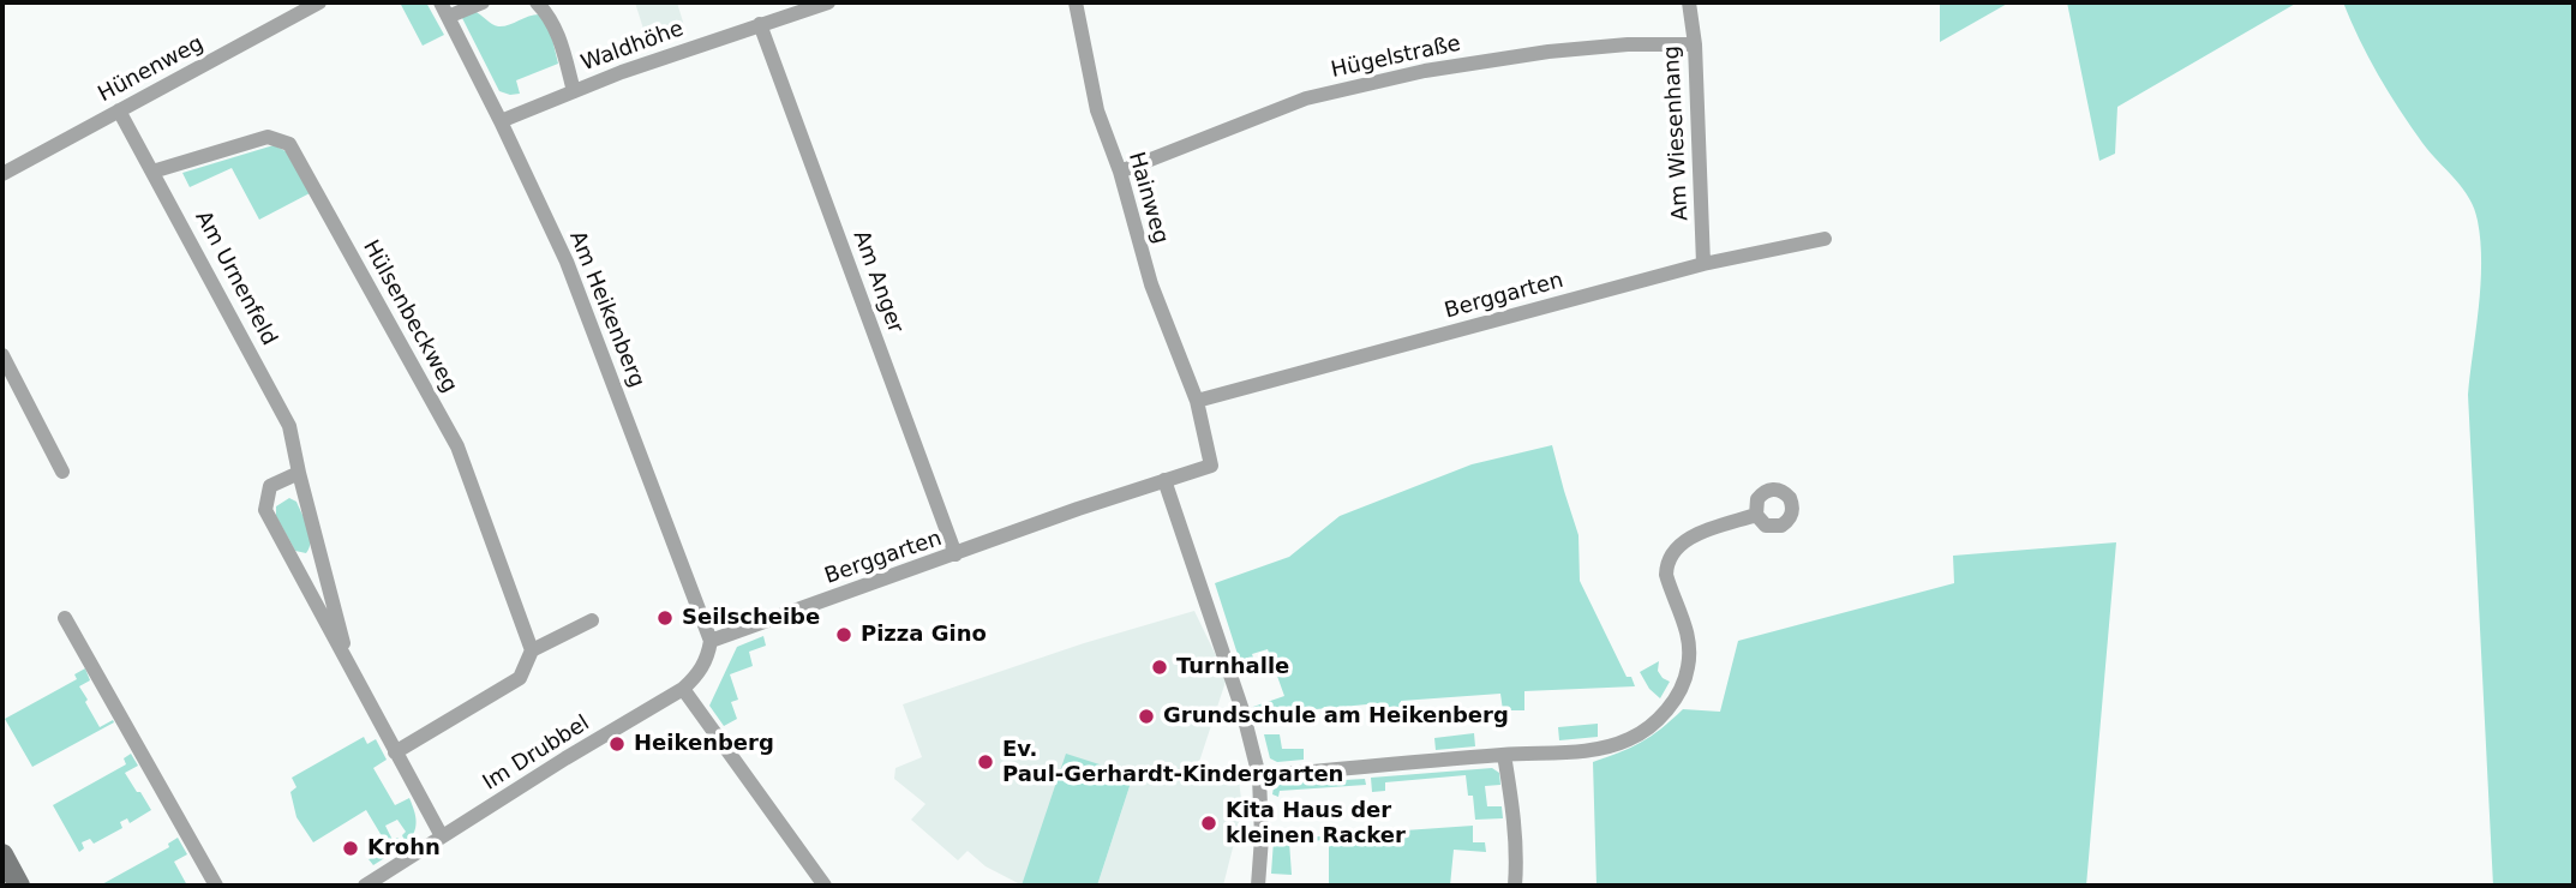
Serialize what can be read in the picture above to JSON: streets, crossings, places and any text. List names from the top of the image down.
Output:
{
  "streets": {
    "street": [
      "Waldhöhe",
      "Hügelstraße",
      "Hünenweg",
      "Am Wiesenhang",
      "Hainweg",
      "Am Urnenfeld",
      "Am Anger",
      "Berggarten",
      "Am Heikenberg",
      "Hülsenbeckweg",
      "Im Drubbel"
    ]
  },
  "crossings": [
    ["Waldhöhe", "Am Anger"],
    ["Waldhöhe", "Am Heikenberg"],
    ["Hügelstraße", "Am Wiesenhang"],
    ["Hügelstraße", "Hainweg"],
    ["Hünenweg", "Am Urnenfeld"],
    ["Am Wiesenhang", "Berggarten"],
    ["Hainweg", "Berggarten"],
    ["Am Urnenfeld", "Hülsenbeckweg"],
    ["Am Urnenfeld", "Im Drubbel"],
    ["Am Anger", "Berggarten"],
    ["Berggarten", "Am Heikenberg"],
    ["Berggarten", "Im Drubbel"],
    ["Am Heikenberg", "Im Drubbel"]
  ],
  "places": [
    "Seilscheibe",
    "Pizza Gino",
    "Turnhalle",
    "Grundschule am Heikenberg",
    "Heikenberg",
    "Ev. Paul-Gerhardt-Kindergarten",
    "Kita Haus der kleinen Racker",
    "Krohn"
  ]
}
